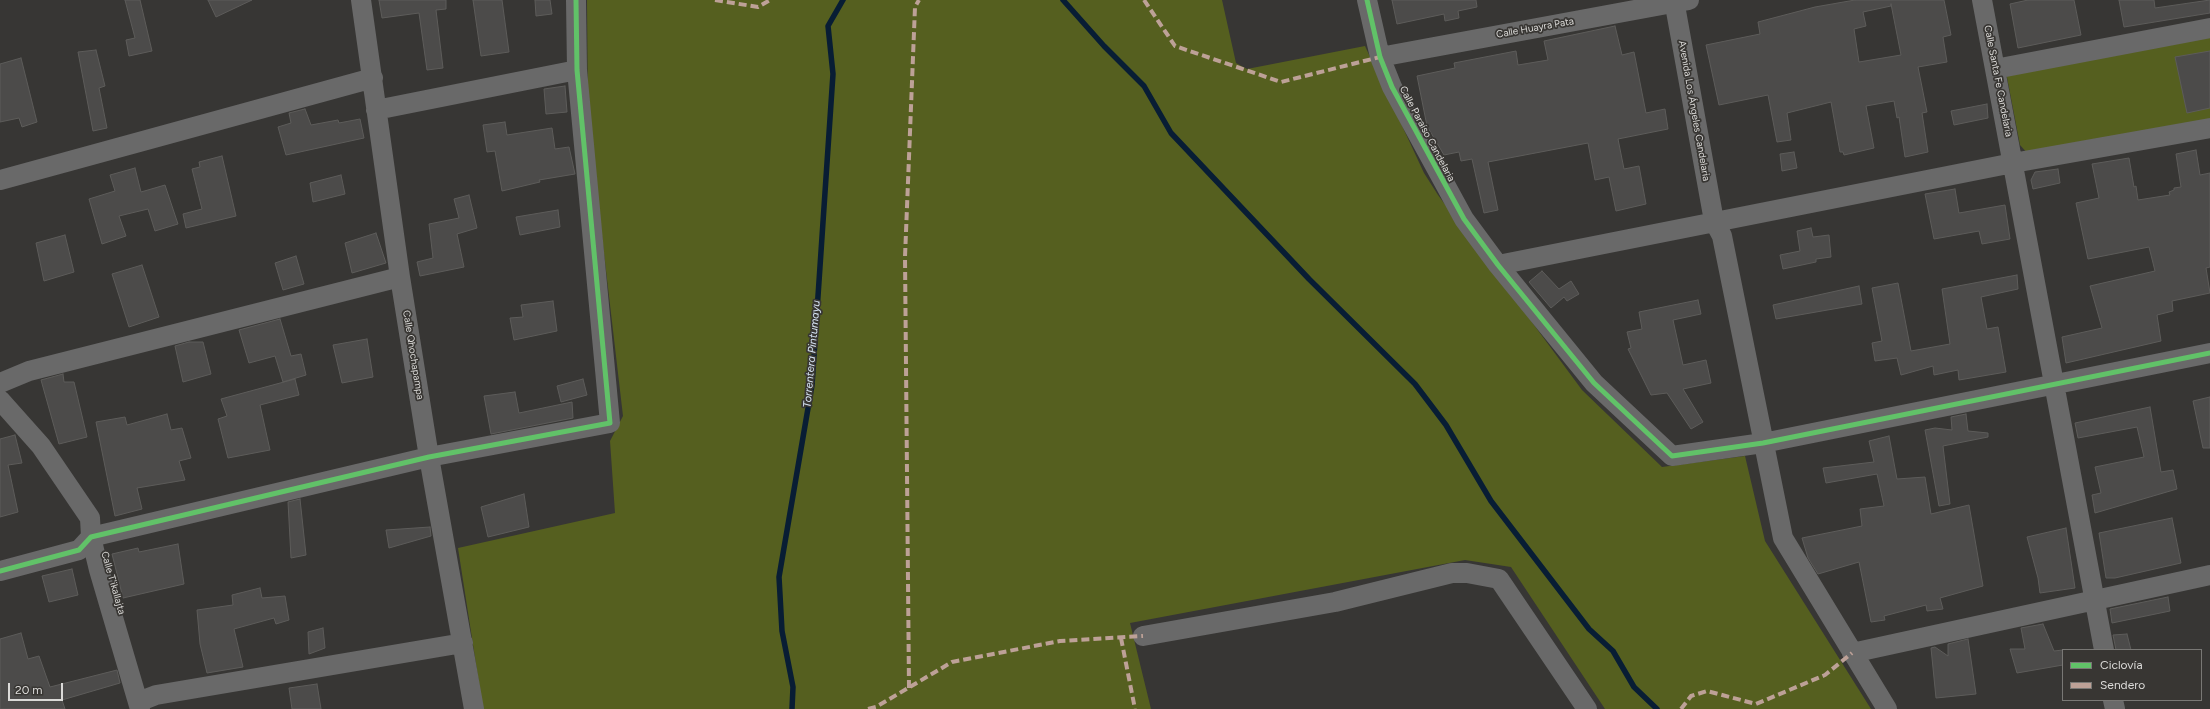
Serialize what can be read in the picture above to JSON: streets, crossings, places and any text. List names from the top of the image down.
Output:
{
  "streets": {
    "street": [
      "Calle Huayra Pata",
      "Calle Santa Fe Candelaria",
      "Avenida Los Ángeles Candelaria",
      "Calle Paraíso Candelaria",
      "Calle Qhochapampa",
      "Calle T'ikallajta"
    ]
  },
  "crossings": [
    ["Calle Huayra Pata", "Avenida Los Ángeles Candelaria"],
    ["Calle Huayra Pata", "Calle Paraíso Candelaria"],
    ["Avenida Los Ángeles Candelaria", "Calle Paraíso Candelaria"]
  ],
  "water": ["Torrentera Pintumayu"],
  "legend": ["Ciclovía", "Sendero"],
  "scale_bar": "20 m"
}
